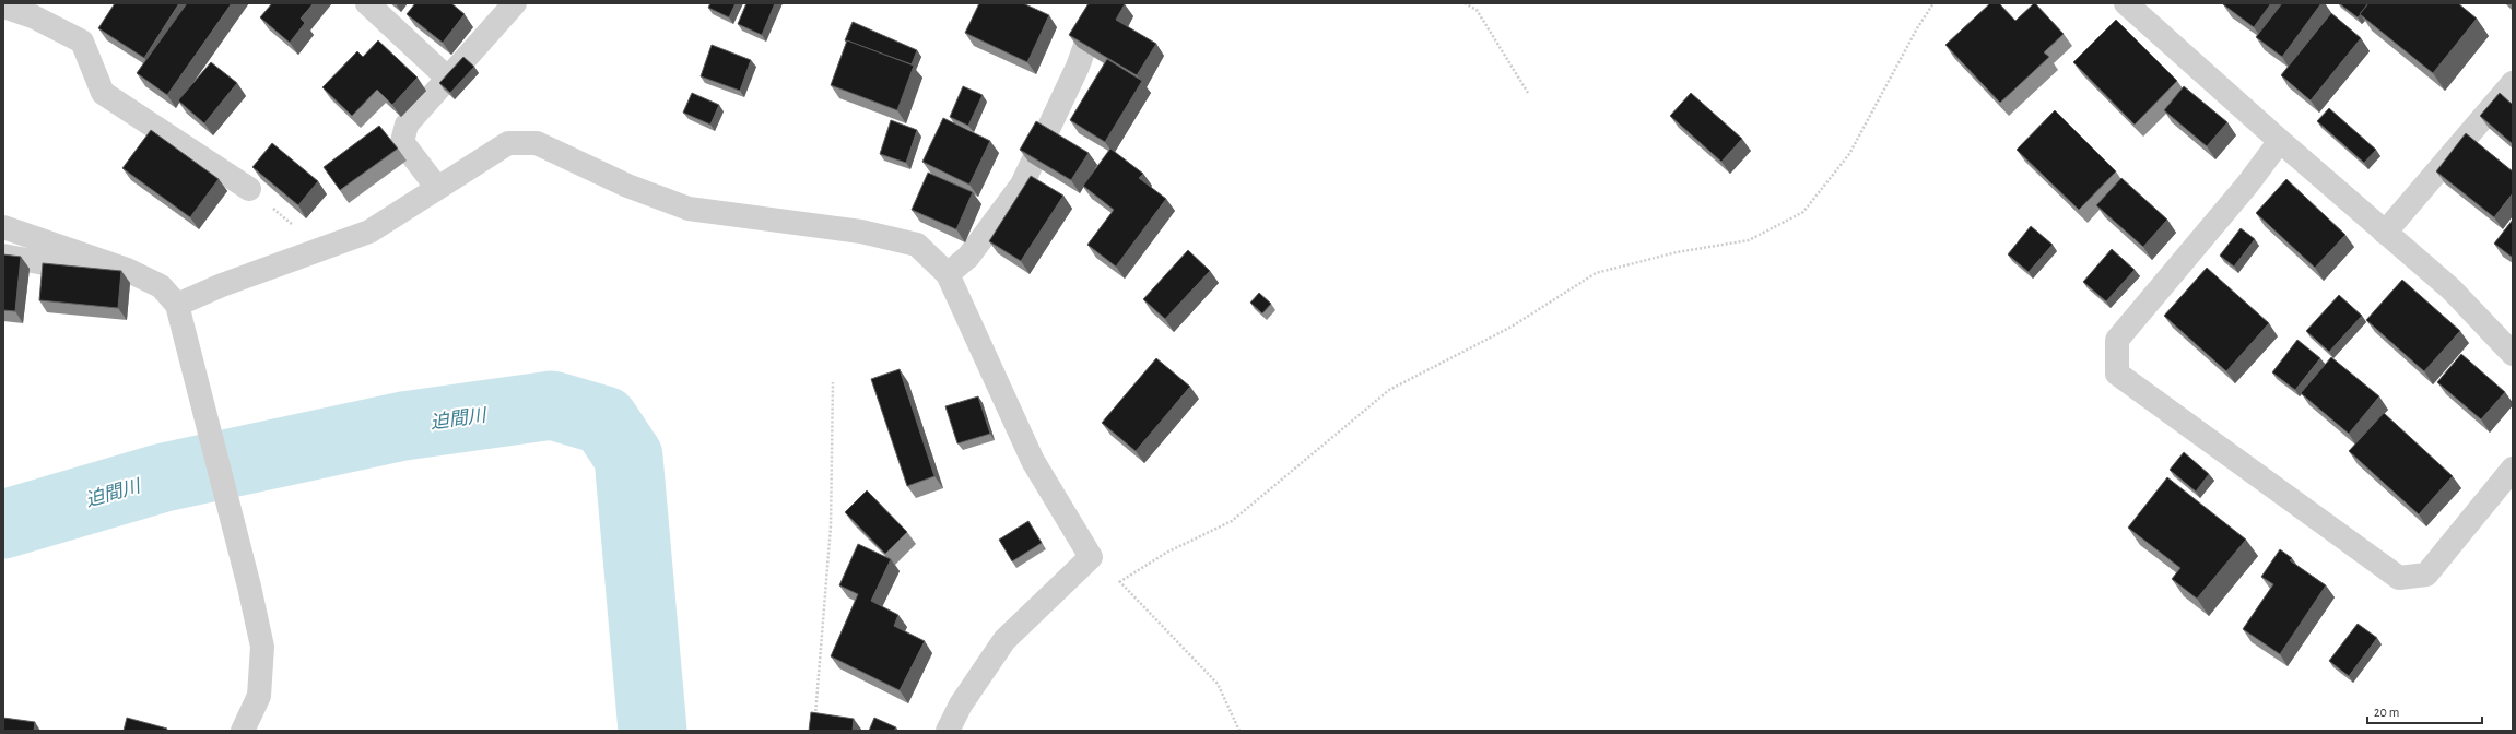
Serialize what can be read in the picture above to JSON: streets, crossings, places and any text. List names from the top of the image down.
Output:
{
  "water": ["迫間川"],
  "scale_bar": "20 m"
}
